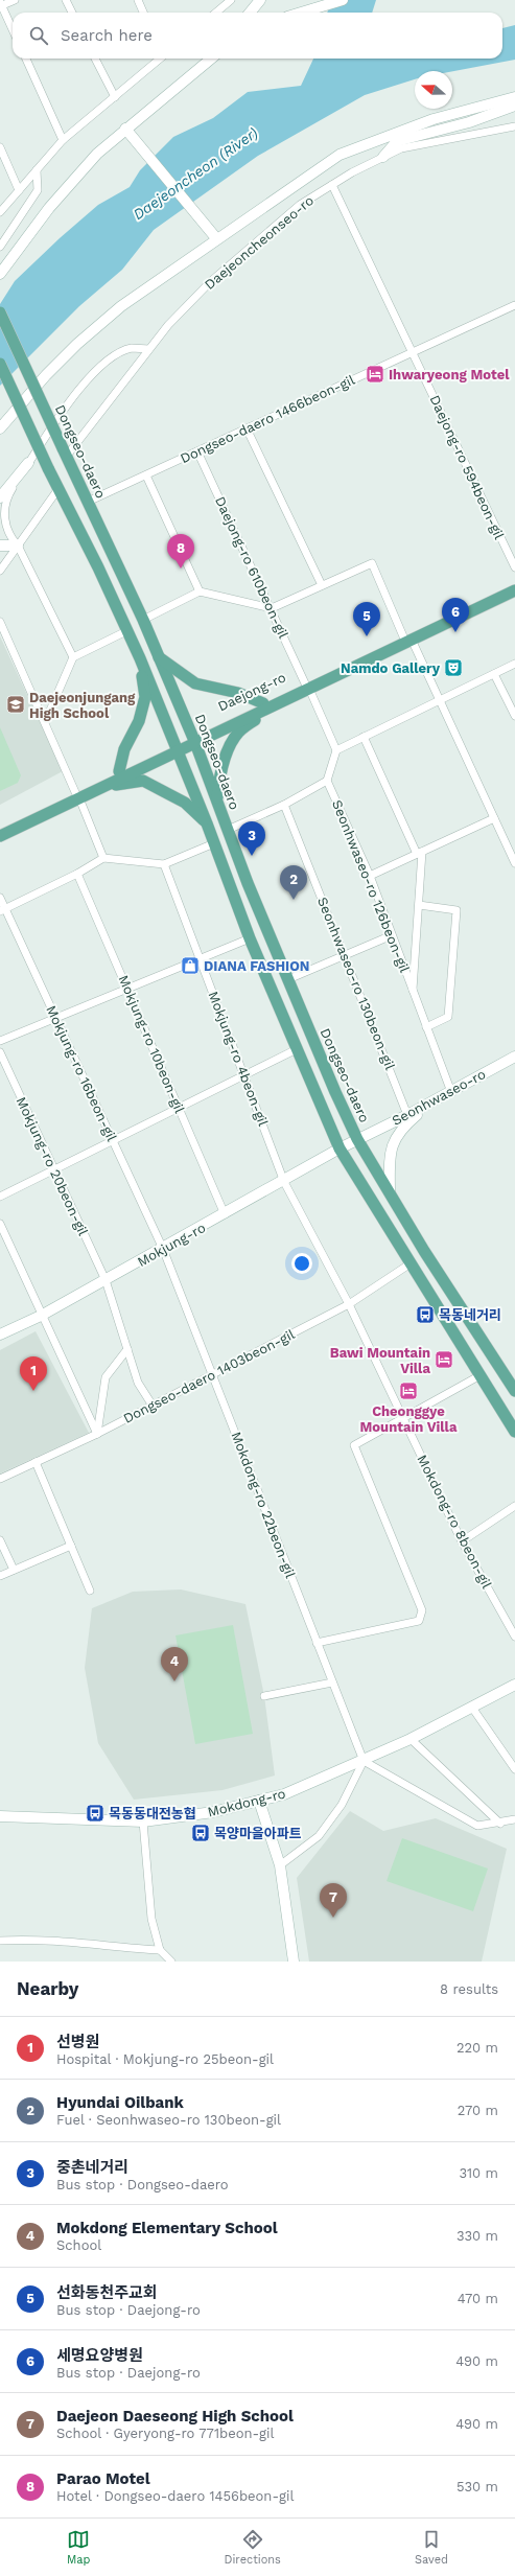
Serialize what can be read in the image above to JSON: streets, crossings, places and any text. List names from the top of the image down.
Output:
{
  "streets": {
    "main road": [
      "Dongseo-daero",
      "Daejong-ro",
      "Seonhwaseo-ro",
      "Mokjung-ro",
      "Mokdong-ro"
    ],
    "street": [
      "Daejeoncheonseo-ro",
      "Dongseo-daero 1466beon-gil",
      "Daejong-ro 594beon-gil",
      "Daejong-ro 610beon-gil",
      "Seonhwaseo-ro 126beon-gil",
      "Seonhwaseo-ro 130beon-gil",
      "Mokjung-ro 10beon-gil",
      "Mokjung-ro 4beon-gil",
      "Mokjung-ro 16beon-gil",
      "Mokjung-ro 20beon-gil",
      "Dongseo-daero 1403beon-gil",
      "Mokdong-ro 22beon-gil",
      "Mokdong-ro 8beon-gil"
    ]
  },
  "crossings": [
    ["Daejeoncheonseo-ro", "Dongseo-daero"],
    ["Daejeoncheonseo-ro", "Daejong-ro 594beon-gil"],
    ["Dongseo-daero 1466beon-gil", "Dongseo-daero"],
    ["Dongseo-daero 1466beon-gil", "Daejong-ro 594beon-gil"],
    ["Dongseo-daero 1466beon-gil", "Daejong-ro 610beon-gil"],
    ["Dongseo-daero", "Daejong-ro"],
    ["Dongseo-daero", "Seonhwaseo-ro"],
    ["Daejong-ro 610beon-gil", "Daejong-ro"],
    ["Seonhwaseo-ro 126beon-gil", "Seonhwaseo-ro"],
    ["Seonhwaseo-ro 130beon-gil", "Seonhwaseo-ro"],
    ["Mokjung-ro 10beon-gil", "Mokjung-ro"],
    ["Mokjung-ro 4beon-gil", "Mokjung-ro"],
    ["Mokjung-ro 4beon-gil", "Mokdong-ro 8beon-gil"],
    ["Mokjung-ro 16beon-gil", "Mokjung-ro"],
    ["Mokjung-ro 16beon-gil", "Mokdong-ro 22beon-gil"],
    ["Seonhwaseo-ro", "Mokjung-ro"],
    ["Mokjung-ro 20beon-gil", "Mokjung-ro"],
    ["Mokjung-ro 20beon-gil", "Dongseo-daero 1403beon-gil"],
    ["Mokjung-ro", "Mokdong-ro 22beon-gil"],
    ["Mokjung-ro", "Mokdong-ro 8beon-gil"],
    ["Dongseo-daero 1403beon-gil", "Mokdong-ro 22beon-gil"],
    ["Dongseo-daero 1403beon-gil", "Mokdong-ro 8beon-gil"],
    ["Mokdong-ro 22beon-gil", "Mokdong-ro"]
  ],
  "water": ["Daejeoncheon (River)"],
  "places": {
    "hotel": ["Ihwaryeong Motel", "Bawi Mountain Villa", "Cheonggye Mountain Villa"],
    "theatre": ["Namdo Gallery"],
    "school or university": ["Daejeonjungang High School"],
    "shop": ["DIANA FASHION"],
    "bus stop": ["목동네거리", "목동동대전농협", "목양마을아파트"]
  },
  "north": "left",
  "page": {
    "search": "Search here",
    "pins": [
      "8",
      "6",
      "5",
      "3",
      "2",
      "1",
      "4",
      "7"
    ],
    "heading": ["Nearby", "8 results"],
    "list": [
      {
        "mark": "1",
        "name": "선병원",
        "note": "Hospital · Mokjung-ro 25beon-gil",
        "value": "220 m"
      },
      {
        "mark": "2",
        "name": "Hyundai Oilbank",
        "note": "Fuel · Seonhwaseo-ro 130beon-gil",
        "value": "270 m"
      },
      {
        "mark": "3",
        "name": "중촌네거리",
        "note": "Bus stop · Dongseo-daero",
        "value": "310 m"
      },
      {
        "mark": "4",
        "name": "Mokdong Elementary School",
        "note": "School",
        "value": "330 m"
      },
      {
        "mark": "5",
        "name": "선화동천주교회",
        "note": "Bus stop · Daejong-ro",
        "value": "470 m"
      },
      {
        "mark": "6",
        "name": "세명요양병원",
        "note": "Bus stop · Daejong-ro",
        "value": "490 m"
      },
      {
        "mark": "7",
        "name": "Daejeon Daeseong High School",
        "note": "School · Gyeryong-ro 771beon-gil",
        "value": "490 m"
      },
      {
        "mark": "8",
        "name": "Parao Motel",
        "note": "Hotel · Dongseo-daero 1456beon-gil",
        "value": "530 m"
      }
    ],
    "nav": ["Map", "Directions", "Saved"]
  }
}
